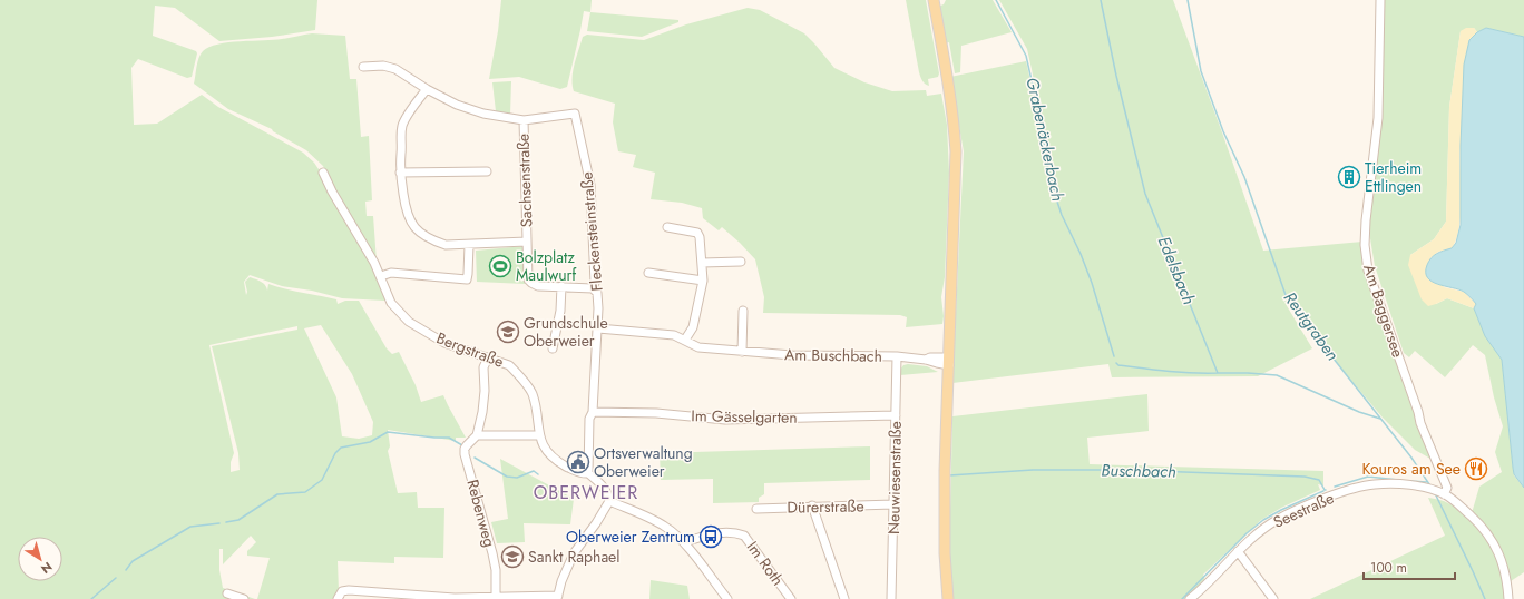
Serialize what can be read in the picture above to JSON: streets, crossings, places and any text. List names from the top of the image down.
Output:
{
  "streets": {
    "street": [
      "Sachsenstraße",
      "Fleckensteinstraße",
      "Am Baggersee",
      "Bergstraße",
      "Am Buschbach",
      "Im Gässelgarten",
      "Neuwiesenstraße",
      "Dürerstraße",
      "Seestraße",
      "Rebenweg",
      "Im Roth"
    ]
  },
  "crossings": [
    ["Sachsenstraße", "Fleckensteinstraße"],
    ["Fleckensteinstraße", "Bergstraße"],
    ["Fleckensteinstraße", "Am Buschbach"],
    ["Fleckensteinstraße", "Im Gässelgarten"],
    ["Am Baggersee", "Seestraße"],
    ["Bergstraße", "Rebenweg"],
    ["Am Buschbach", "Neuwiesenstraße"],
    ["Im Gässelgarten", "Neuwiesenstraße"],
    ["Neuwiesenstraße", "Dürerstraße"]
  ],
  "districts": ["OBERWEIER"],
  "water": [
    "Grabenäckerbach",
    "Edelsbach",
    "Reutgraben",
    "Buschbach"
  ],
  "places": {
    "building": ["Tierheim Ettlingen"],
    "sports": ["Bolzplatz Maulwurf"],
    "school or university": ["Grundschule Oberweier", "Sankt Raphael"],
    "public building": ["Ortsverwaltung Oberweier"],
    "restaurant": ["Kouros am See"],
    "bus stop": ["Oberweier Zentrum"]
  },
  "scale_bar": "100 m",
  "north": "bottom right"
}
